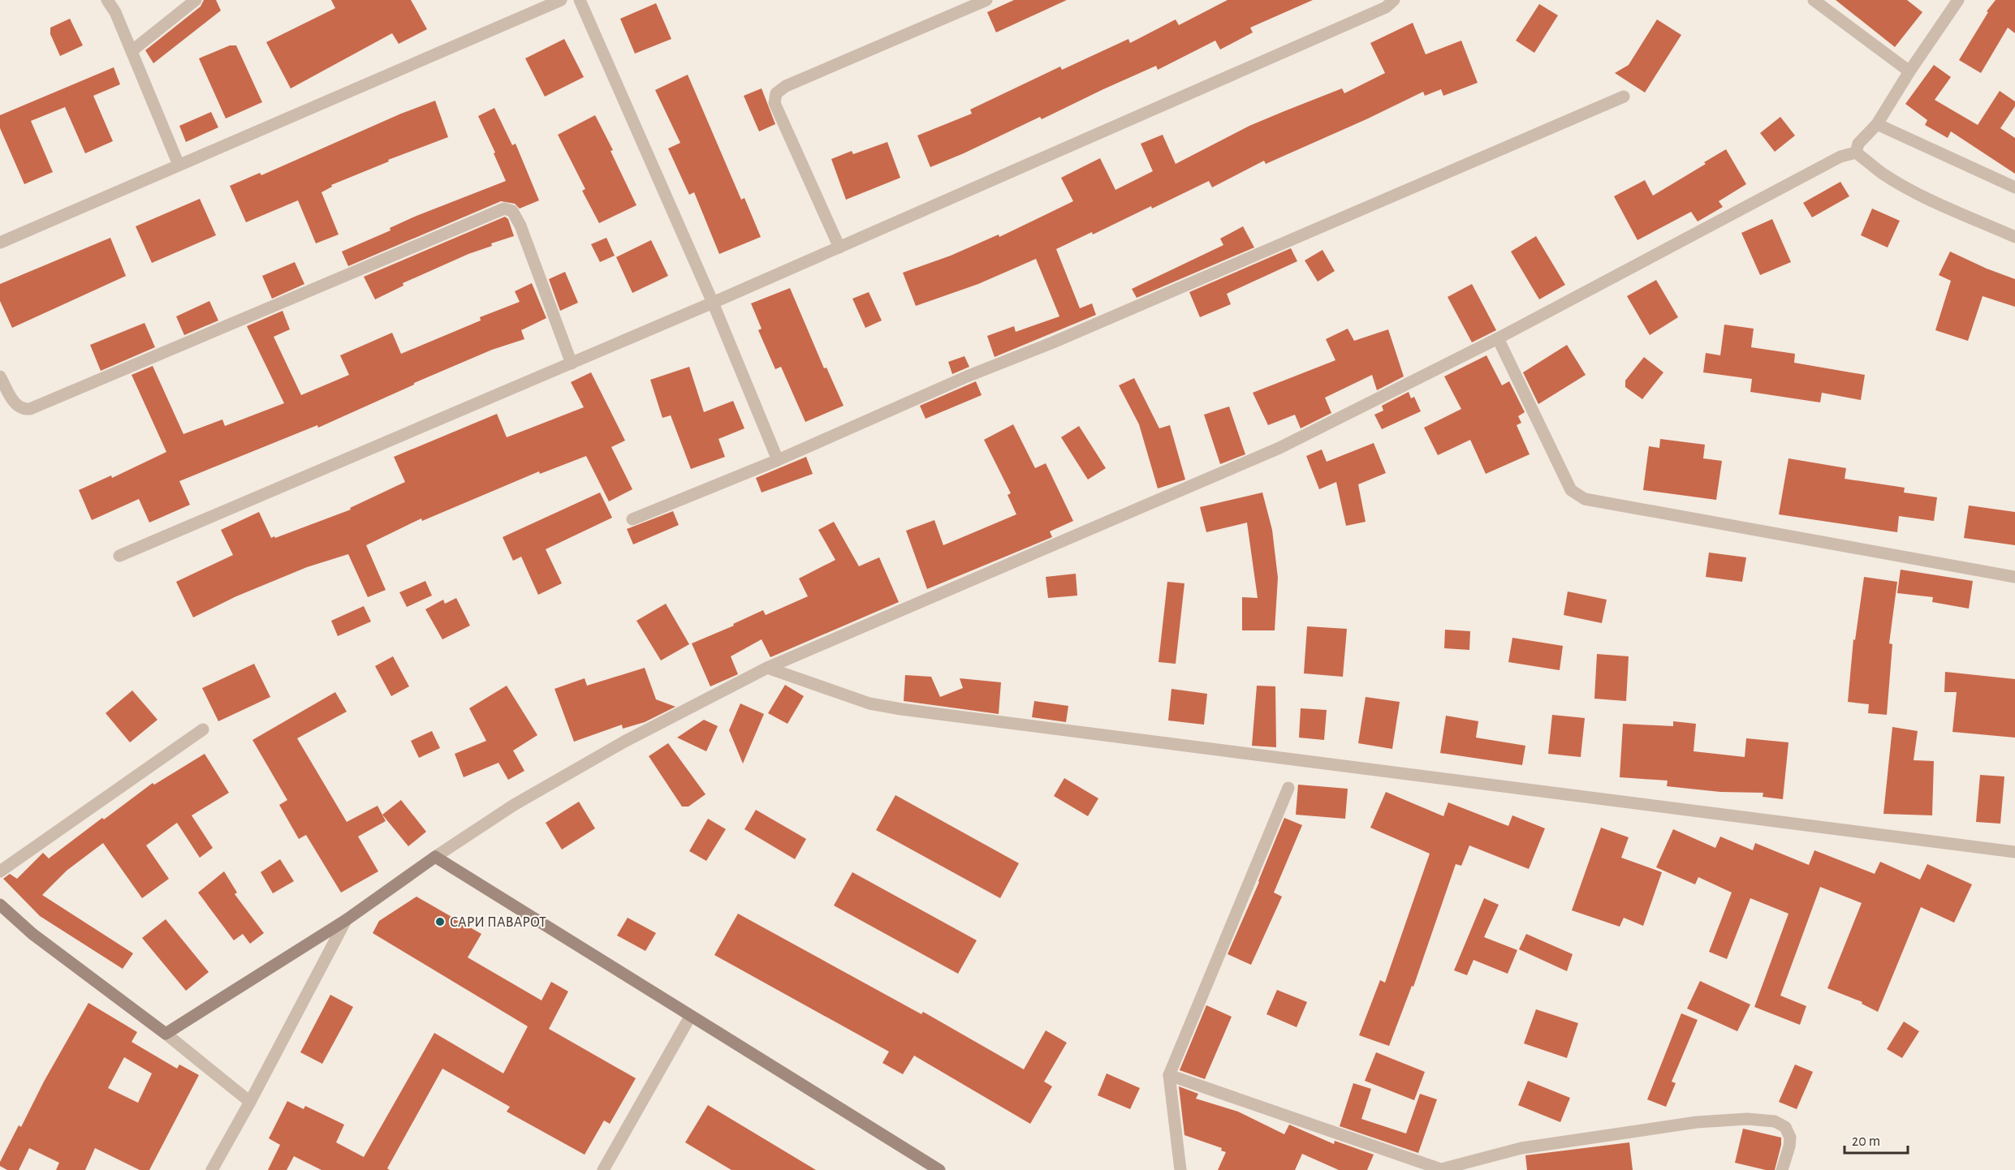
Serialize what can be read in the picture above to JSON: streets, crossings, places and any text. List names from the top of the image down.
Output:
{
  "places": ["САРИ ПАВАРОТ"],
  "scale_bar": "20 m"
}
